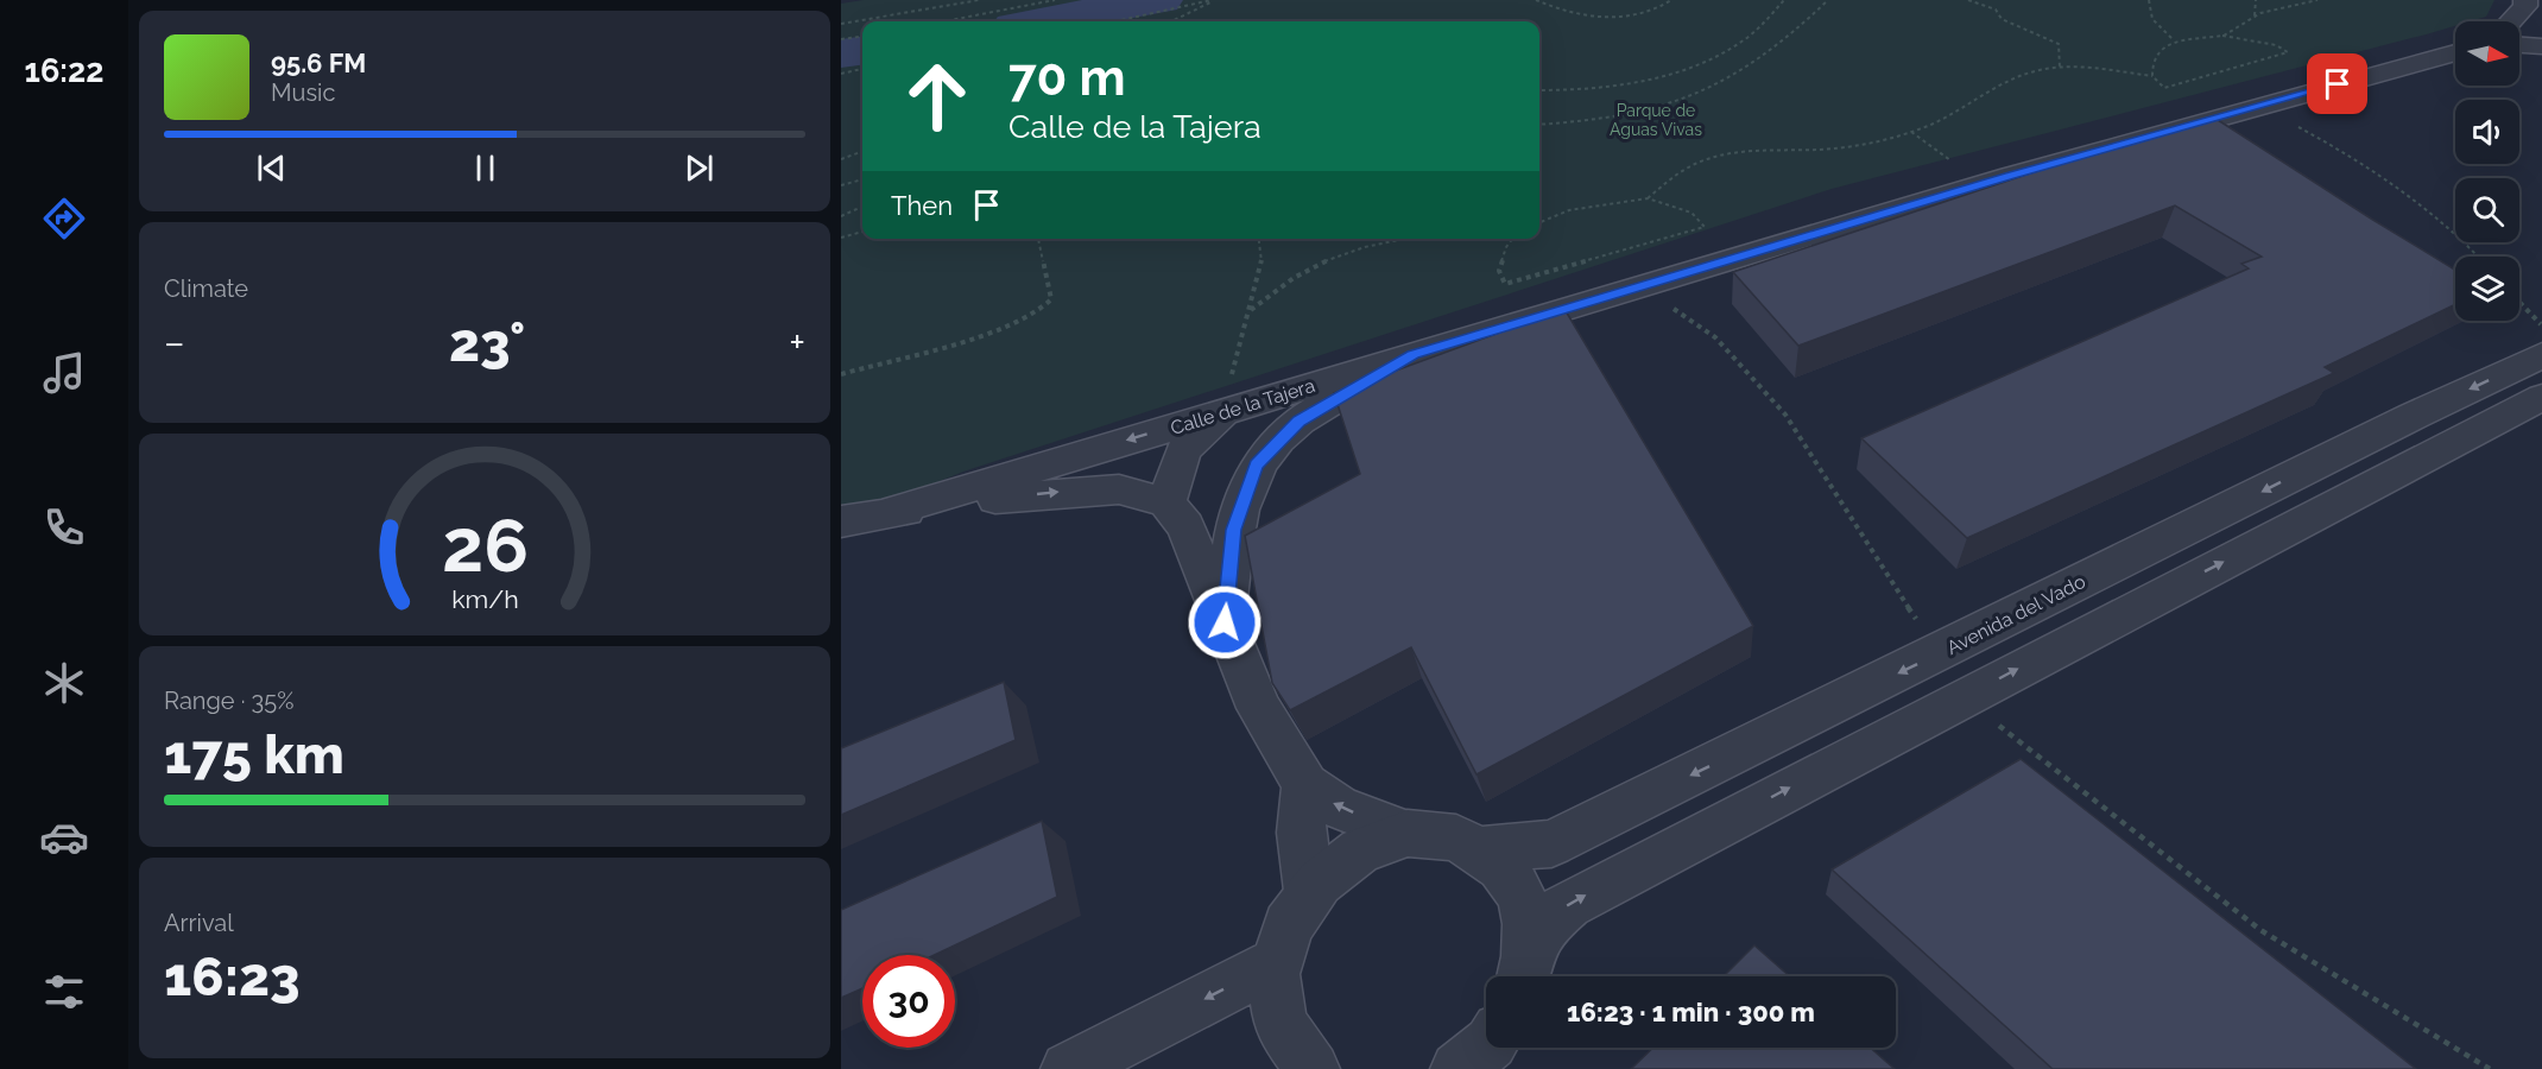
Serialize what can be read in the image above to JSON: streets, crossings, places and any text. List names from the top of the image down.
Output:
{
  "streets": {
    "street": ["Calle de la Tajera", "Avenida del Vado"]
  },
  "parks": ["Parque de Aguas Vivas"],
  "north": "right",
  "page": {
    "tabs": "16:22",
    "turn": ["70 m", "Calle de la Tajera"],
    "song": ["95.6 FM", "Music"],
    "then": "Then",
    "tile": [
      "Climate",
      ["Range · 35%", "175 km"],
      ["Arrival", "16:23"]
    ],
    "heat": ["−", "23°", "+"],
    "limit": "30",
    "trip": "16:23 · 1 min · 300 m",
    "gauge": ["26", "km/h"]
  }
}
